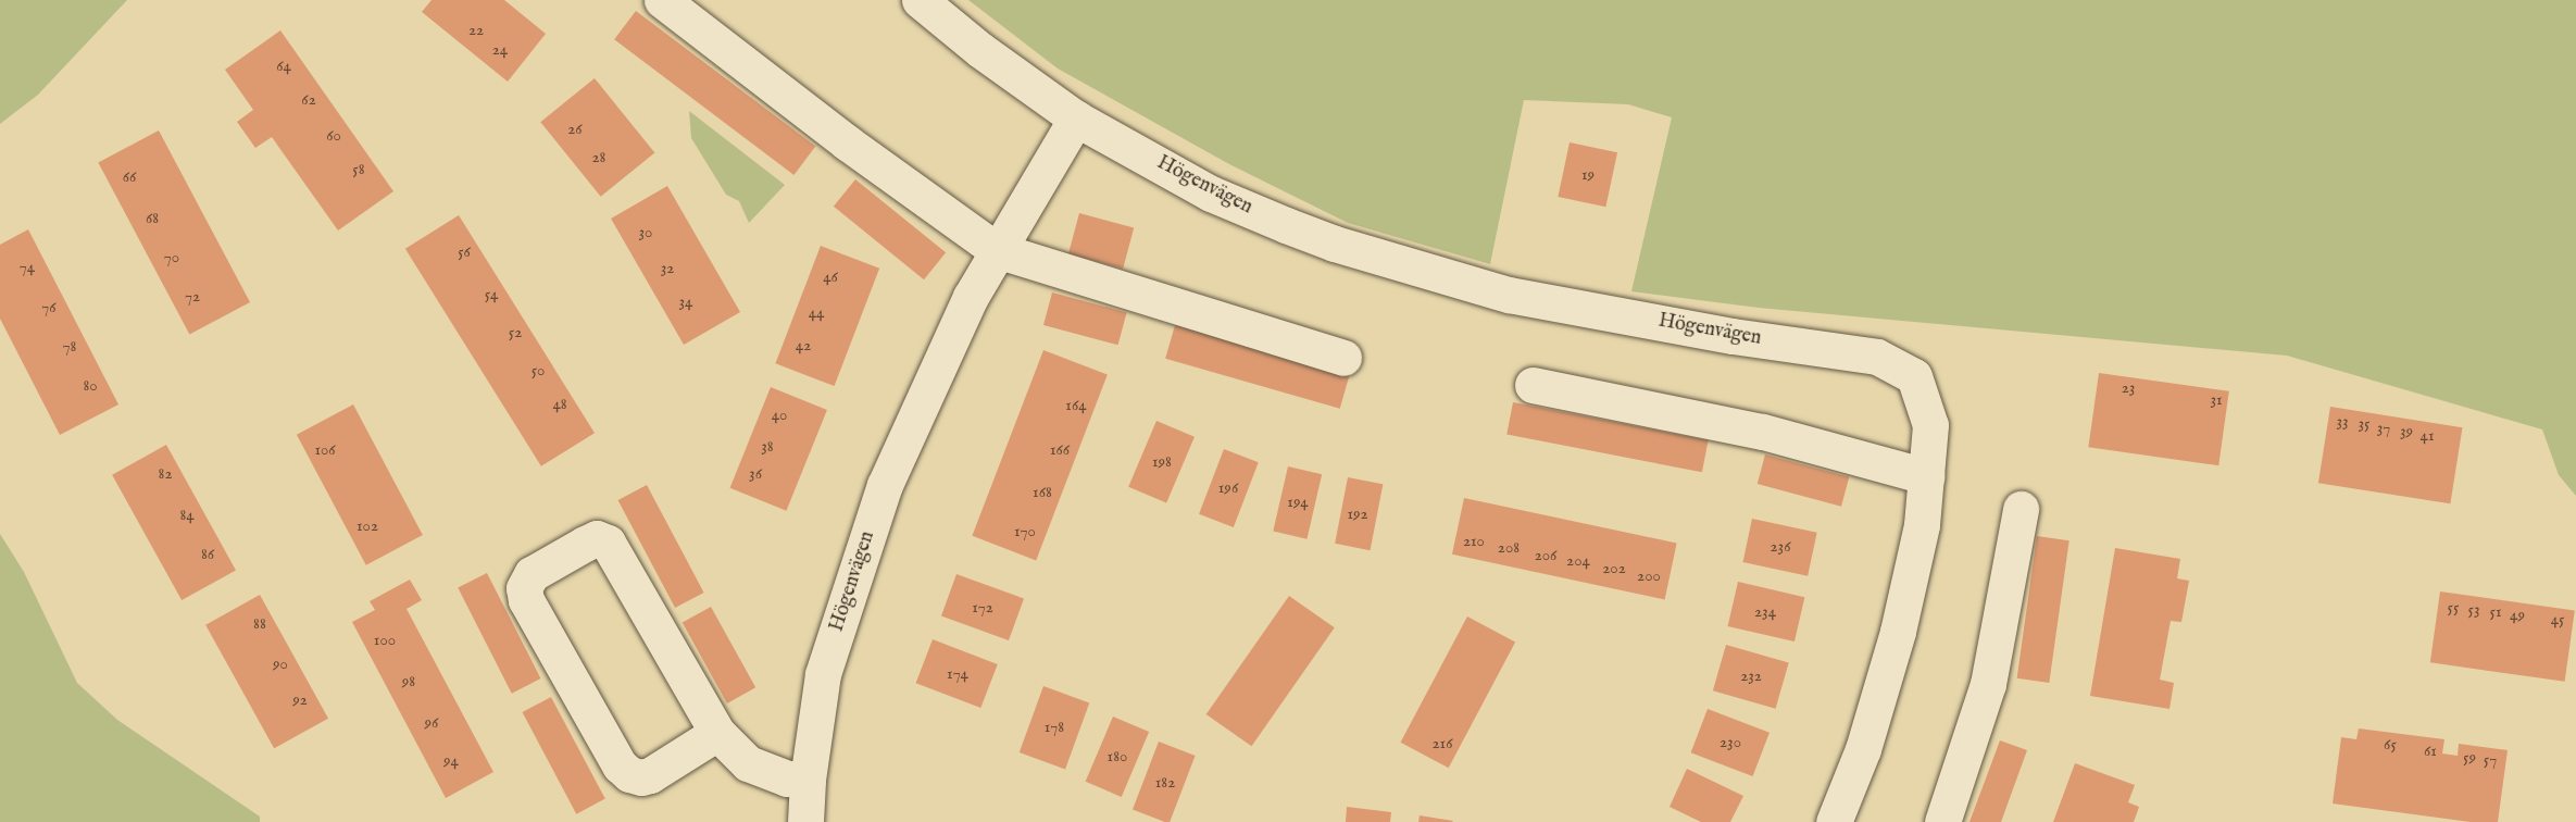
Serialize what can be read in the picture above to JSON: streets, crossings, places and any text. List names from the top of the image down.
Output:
{
  "streets": {
    "street": ["Högenvägen"]
  },
  "house_numbers": [
    "22",
    "24",
    "64",
    "62",
    "26",
    "60",
    "28",
    "58",
    "19",
    "66",
    "68",
    "30",
    "56",
    "70",
    "74",
    "32",
    "46",
    "54",
    "72",
    "34",
    "76",
    "44",
    "52",
    "42",
    "78",
    "50",
    "80",
    "23",
    "31",
    "48",
    "164",
    "40",
    "33",
    "35",
    "37",
    "39",
    "41",
    "38",
    "106",
    "166",
    "198",
    "82",
    "36",
    "196",
    "168",
    "194",
    "192",
    "84",
    "102",
    "170",
    "210",
    "236",
    "208",
    "86",
    "206",
    "204",
    "202",
    "200",
    "172",
    "55",
    "53",
    "234",
    "51",
    "49",
    "45",
    "88",
    "100",
    "90",
    "174",
    "232",
    "98",
    "92",
    "96",
    "178",
    "230",
    "216",
    "65",
    "61",
    "180",
    "59",
    "57",
    "94",
    "182"
  ]
}
